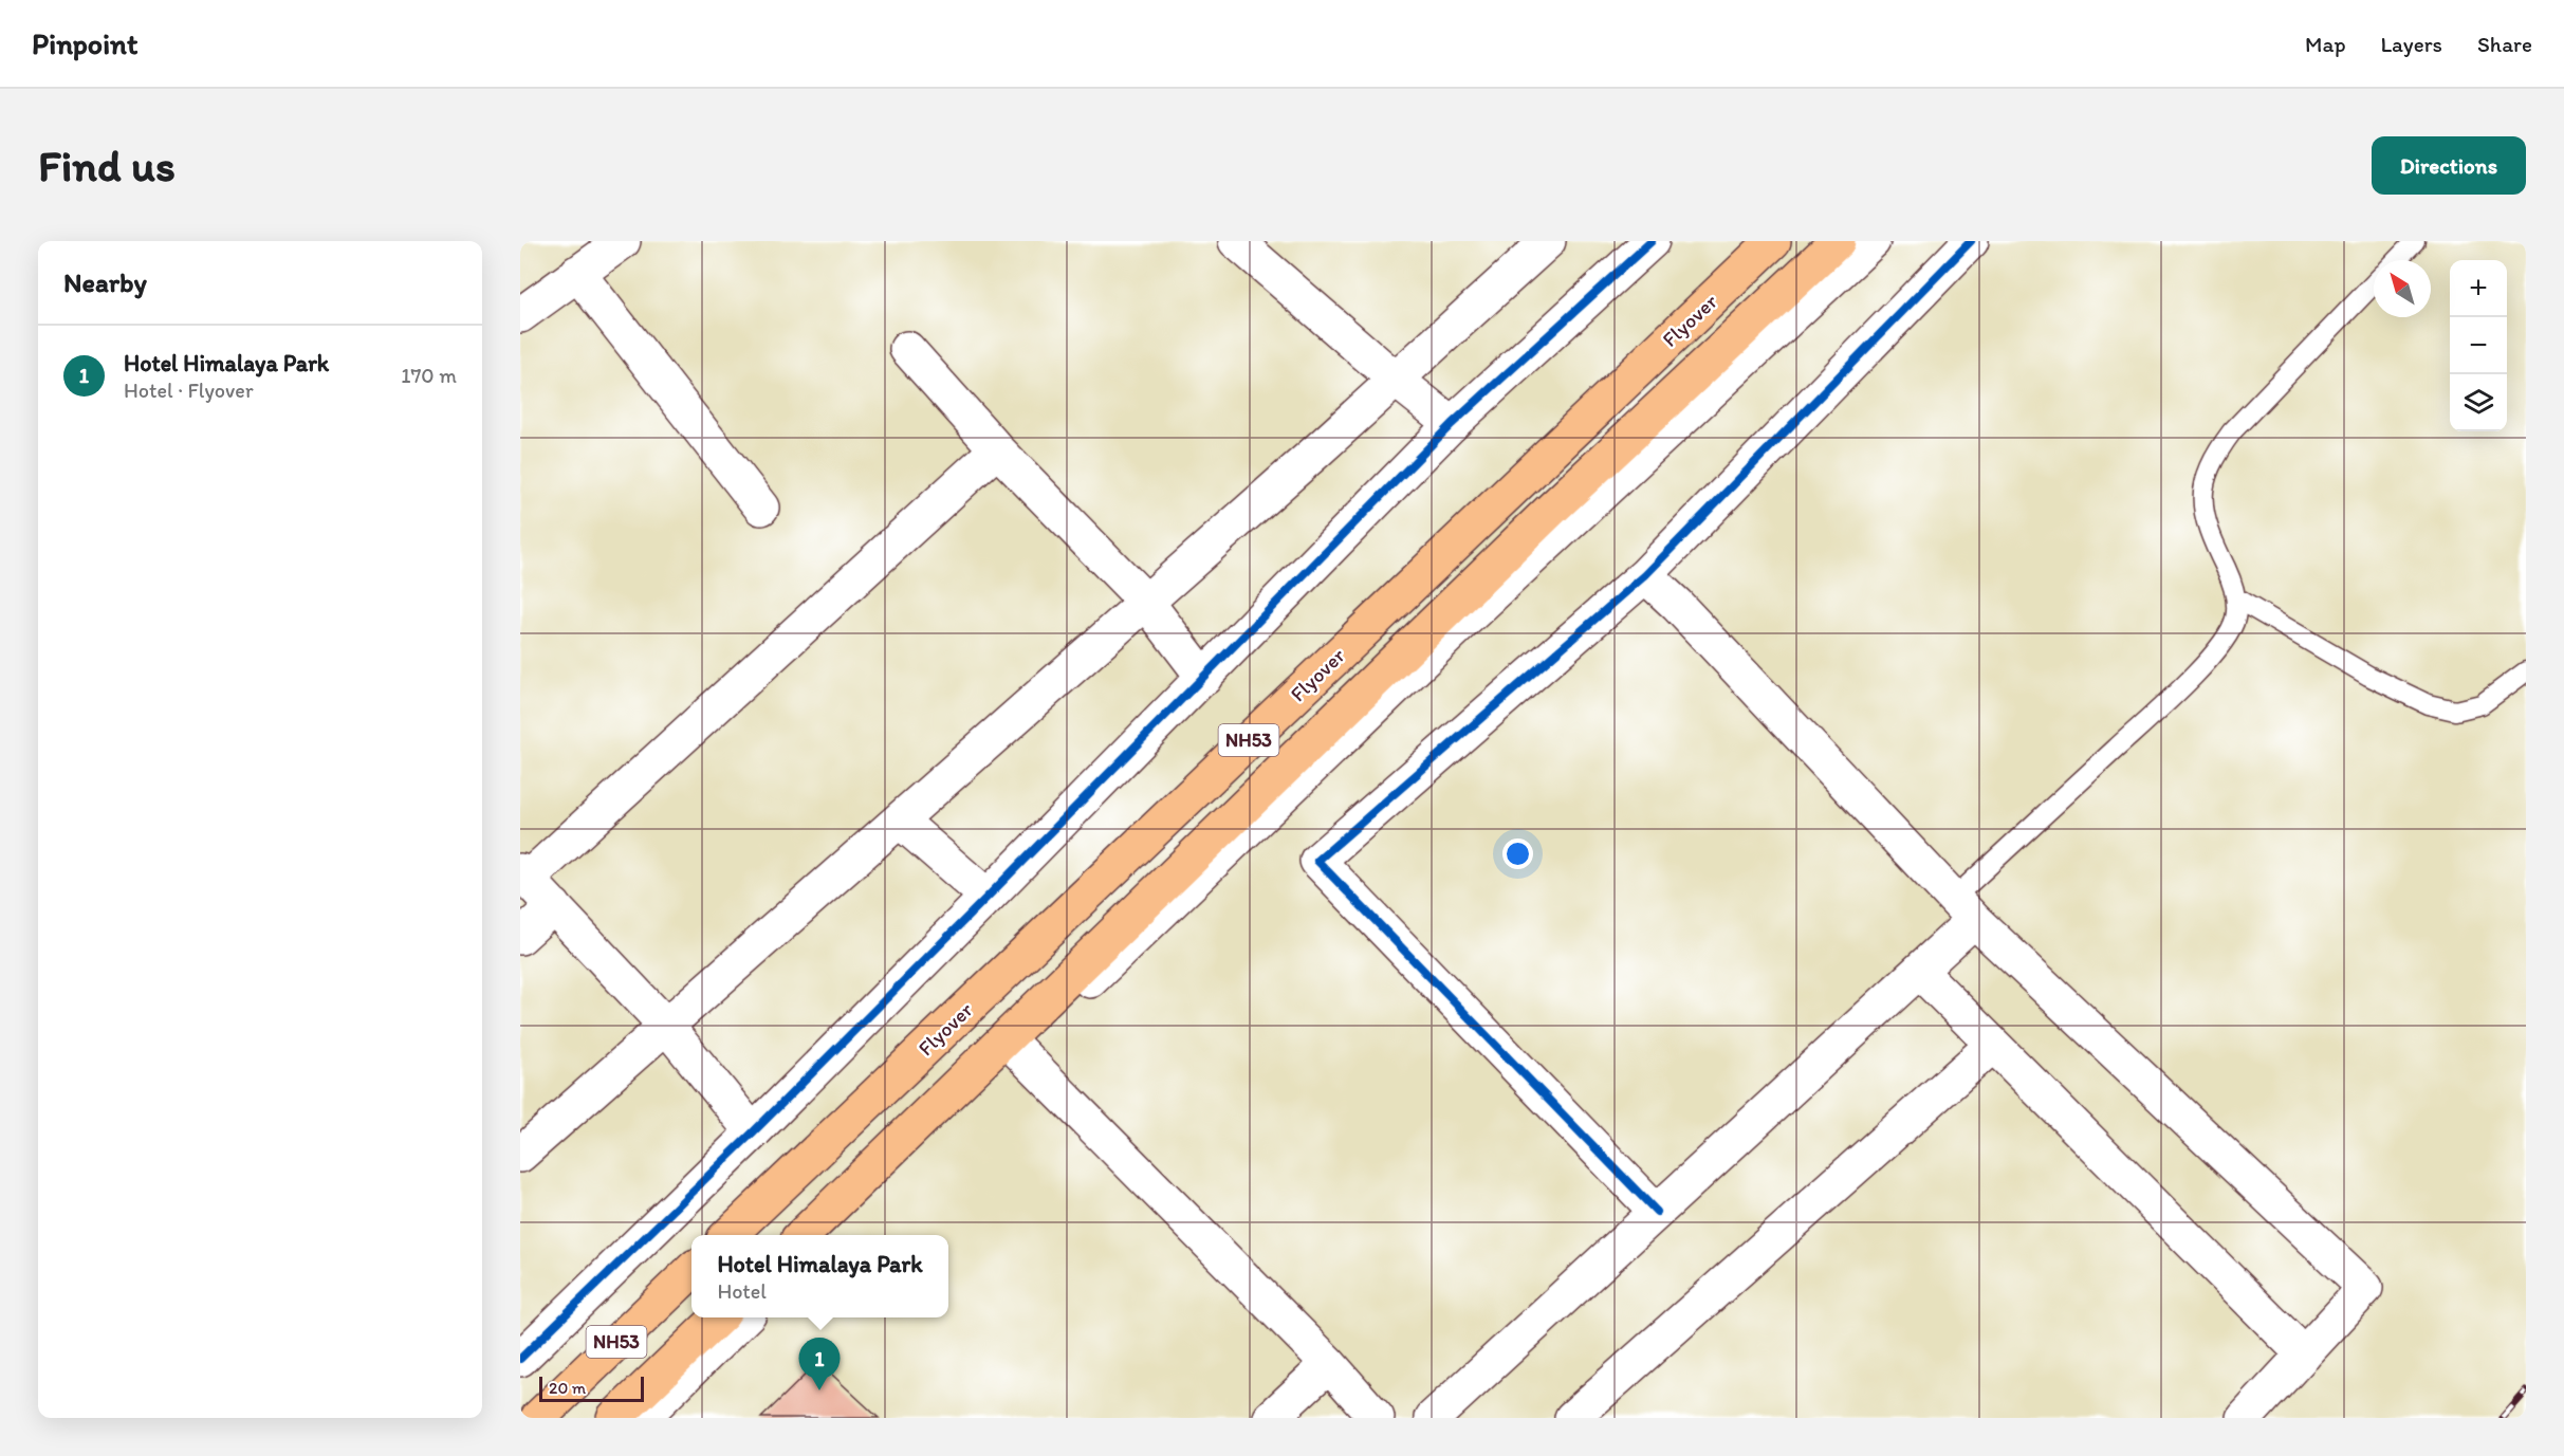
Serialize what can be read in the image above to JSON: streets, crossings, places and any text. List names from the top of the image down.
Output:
{
  "streets": {
    "highway": ["Flyover", "NH53"]
  },
  "scale_bar": "20 m",
  "north": "top left",
  "page": {
    "header": "Pinpoint",
    "nav": ["Map", "Layers", "Share"],
    "buttons": "Directions",
    "title": "Find us",
    "heading": "Nearby",
    "map_buttons": ["+", "−"],
    "list": [
      {
        "mark": "1",
        "name": "Hotel Himalaya Park",
        "note": "Hotel · Flyover",
        "value": "170 m"
      }
    ],
    "popup": ["Hotel Himalaya Park", "Hotel"],
    "pins": "1",
    "scale": "20 m"
  }
}
